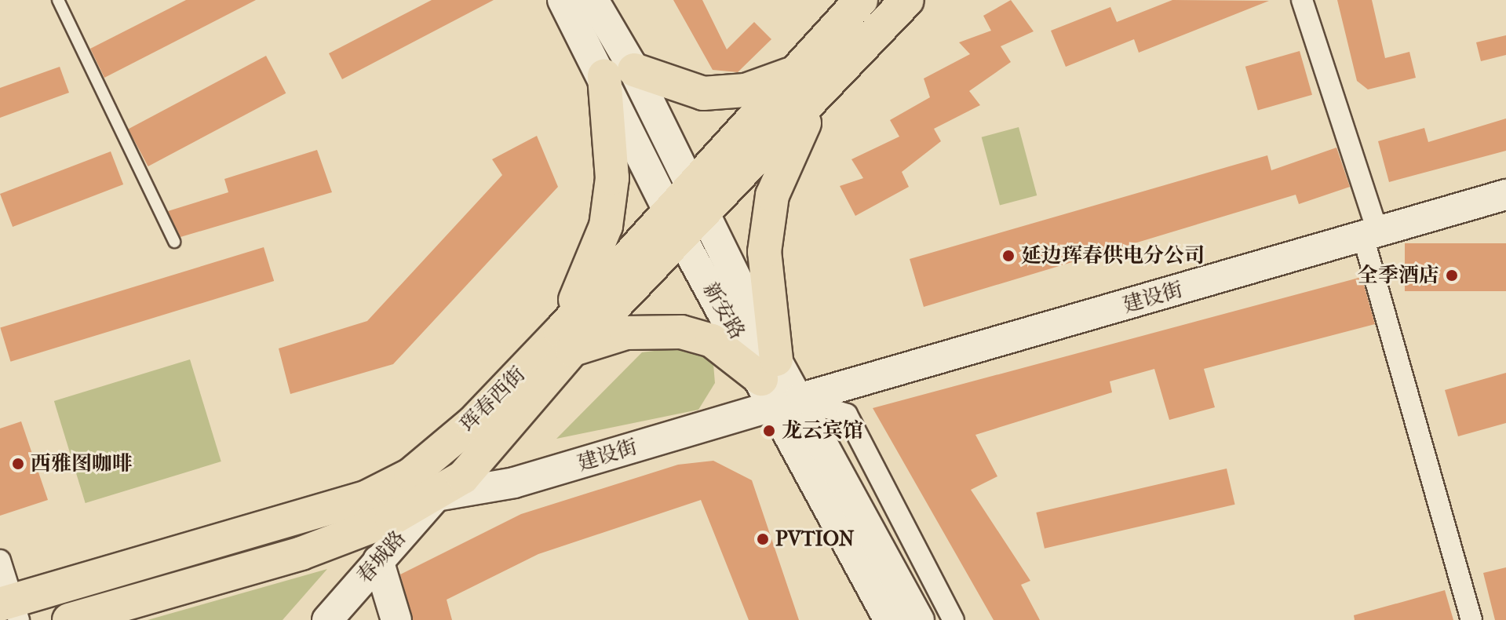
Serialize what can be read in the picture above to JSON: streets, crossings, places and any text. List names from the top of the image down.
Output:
{
  "streets": {
    "main road": ["珲春西街"],
    "street": ["建设街", "新安路", "春城路"]
  },
  "crossings": [
    ["建设街", "新安路"],
    ["建设街", "珲春西街"],
    ["建设街", "春城路"],
    ["新安路", "珲春西街"],
    ["珲春西街", "春城路"]
  ],
  "places": [
    "延边珲春供电分公司",
    "全季酒店",
    "龙云宾馆",
    "西雅图咖啡",
    "PVTION"
  ]
}
